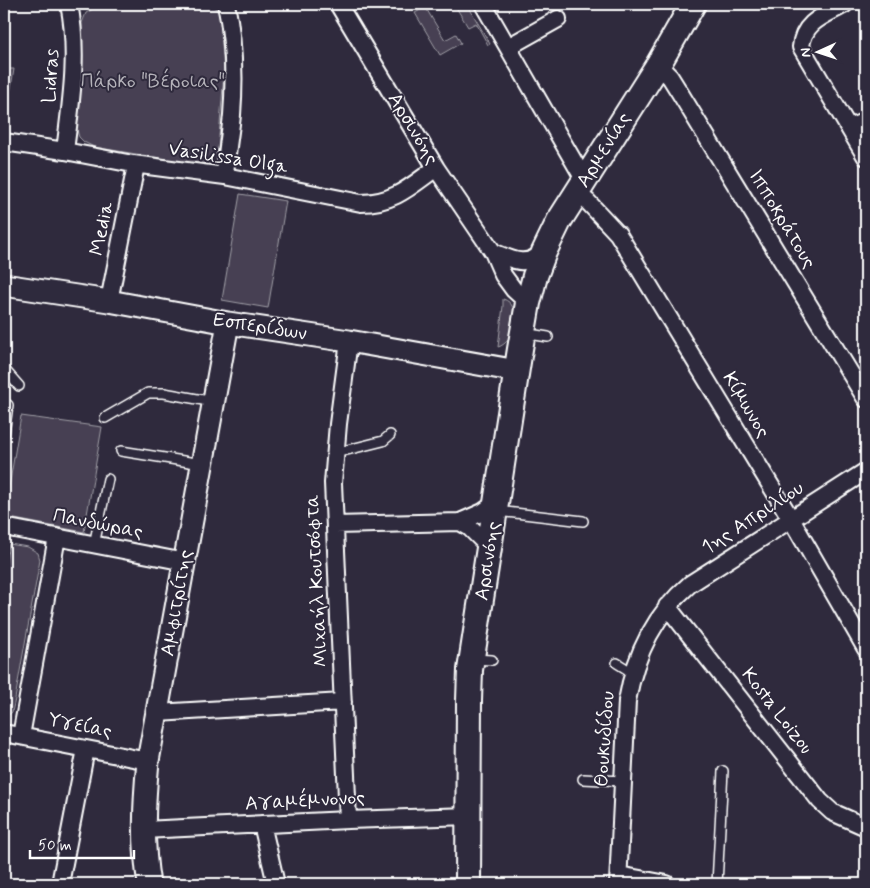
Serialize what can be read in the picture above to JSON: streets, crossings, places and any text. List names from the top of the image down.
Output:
{
  "streets": {
    "main road": ["Αρσινόης", "Αρμενίας"],
    "street": [
      "Lidras",
      "Vasilissa Olga",
      "Ιπποκράτους",
      "Media",
      "Εσπερίδων",
      "Κίμωνος",
      "1ης Απριλίου",
      "Πανδώρας",
      "Μιχαήλ Κουτσόφτα",
      "Αμφιτρίτης",
      "Kosta Loizou",
      "Υγείας",
      "Θουκυδίδου",
      "Αγαμέμνονος"
    ]
  },
  "crossings": [
    ["Lidras", "Vasilissa Olga"],
    ["Αρσινόης", "Αρμενίας"],
    ["Αρσινόης", "Vasilissa Olga"],
    ["Αρσινόης", "Εσπερίδων"],
    ["Αρσινόης", "Αγαμέμνονος"],
    ["Αρμενίας", "Ιπποκράτους"],
    ["Αρμενίας", "Κίμωνος"],
    ["Vasilissa Olga", "Media"],
    ["Media", "Εσπερίδων"],
    ["Εσπερίδων", "Μιχαήλ Κουτσόφτα"],
    ["Εσπερίδων", "Αμφιτρίτης"],
    ["Κίμωνος", "1ης Απριλίου"],
    ["1ης Απριλίου", "Kosta Loizou"],
    ["1ης Απριλίου", "Θουκυδίδου"],
    ["Πανδώρας", "Αμφιτρίτης"],
    ["Μιχαήλ Κουτσόφτα", "Αγαμέμνονος"],
    ["Αμφιτρίτης", "Υγείας"],
    ["Αμφιτρίτης", "Αγαμέμνονος"],
    ["Kosta Loizou", "Θουκυδίδου"]
  ],
  "parks": ["Πάρκο \"Βέροιας\""],
  "scale_bar": "50 m",
  "north": "left"
}
